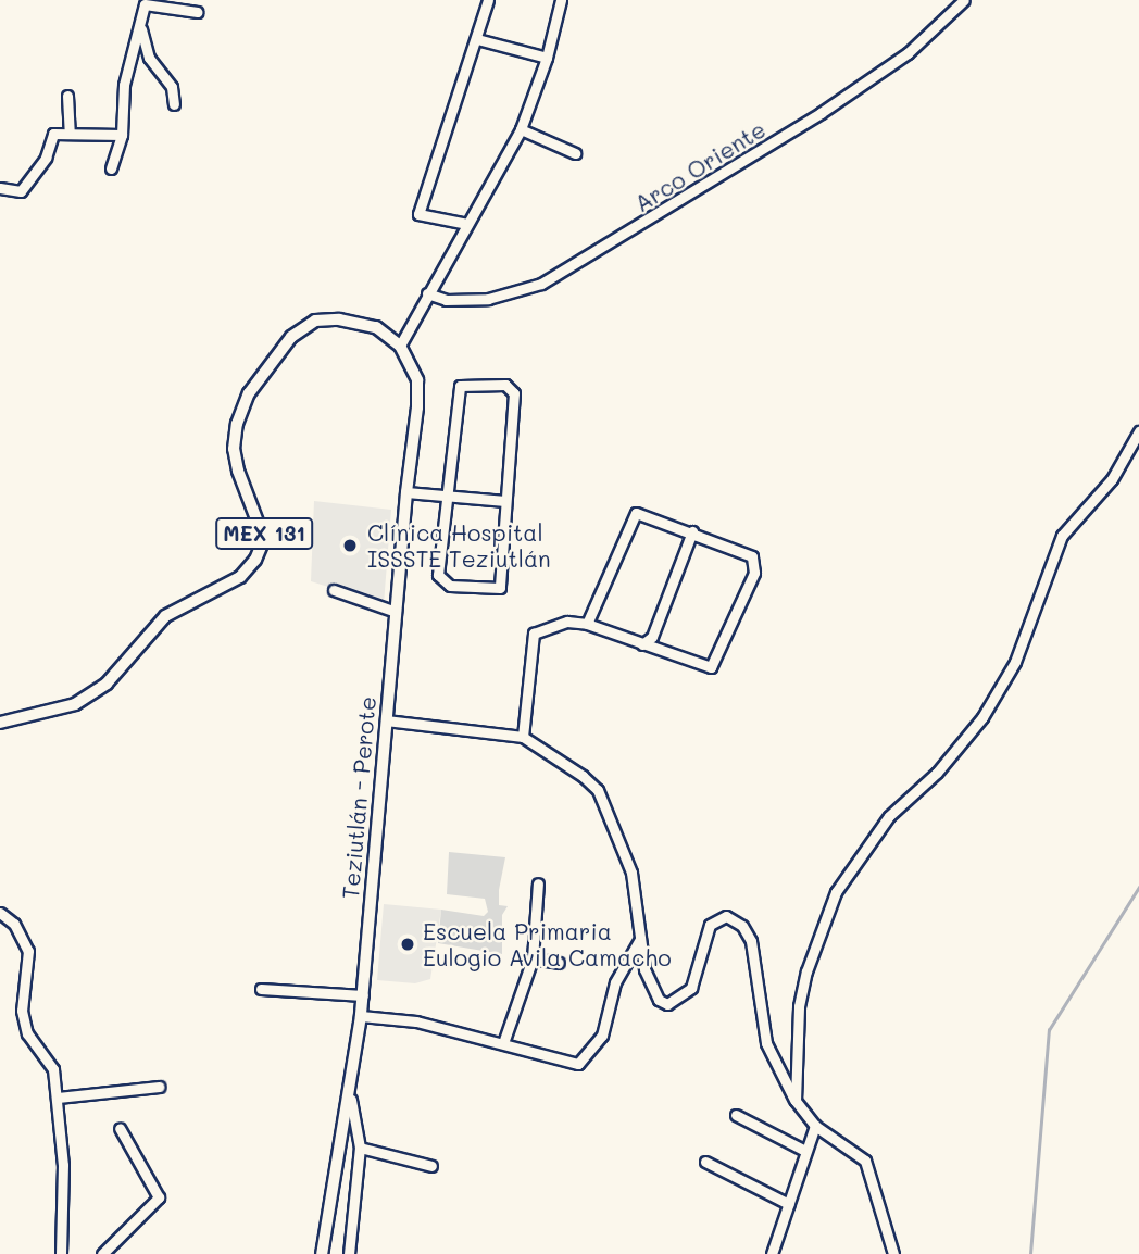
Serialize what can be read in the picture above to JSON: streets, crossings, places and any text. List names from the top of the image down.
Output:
{
  "streets": {
    "main road": ["MEX 131", "Teziutlán - Perote"],
    "street": ["Arco Oriente"]
  },
  "crossings": [
    ["MEX 131", "Teziutlán - Perote"]
  ],
  "places": ["Clínica Hospital ISSSTE Teziutlán", "Escuela Primaria Eulogio Avila Camacho"]
}
